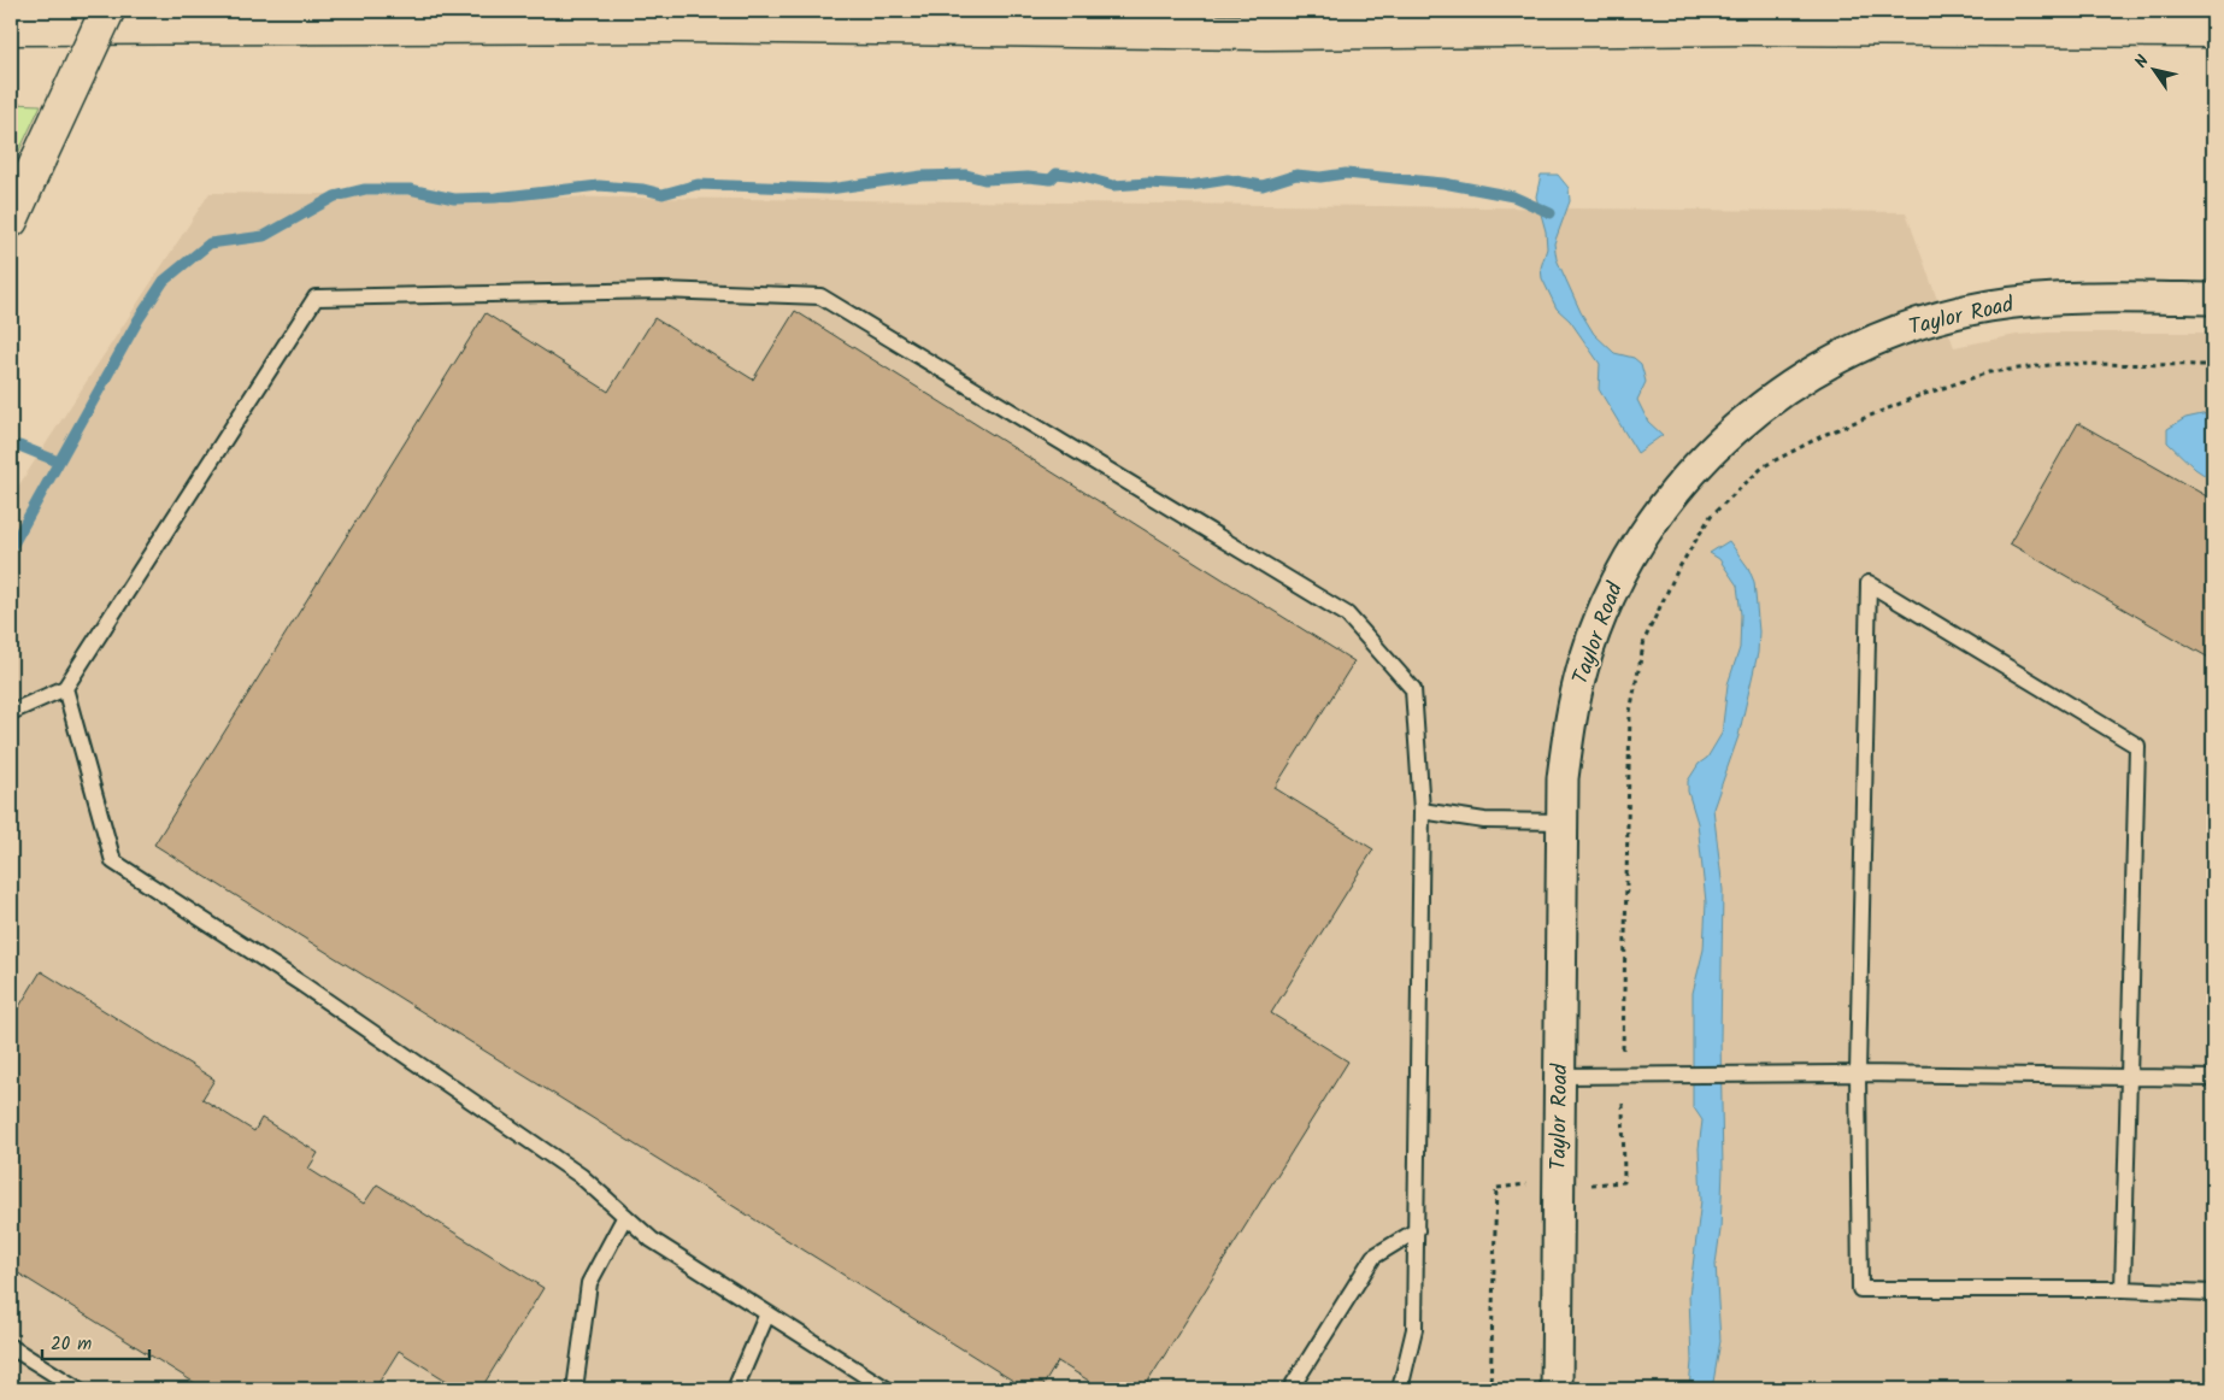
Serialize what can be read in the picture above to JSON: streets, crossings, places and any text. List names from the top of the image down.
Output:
{
  "streets": {
    "street": ["Taylor Road"]
  },
  "scale_bar": "20 m",
  "north": "top left"
}
